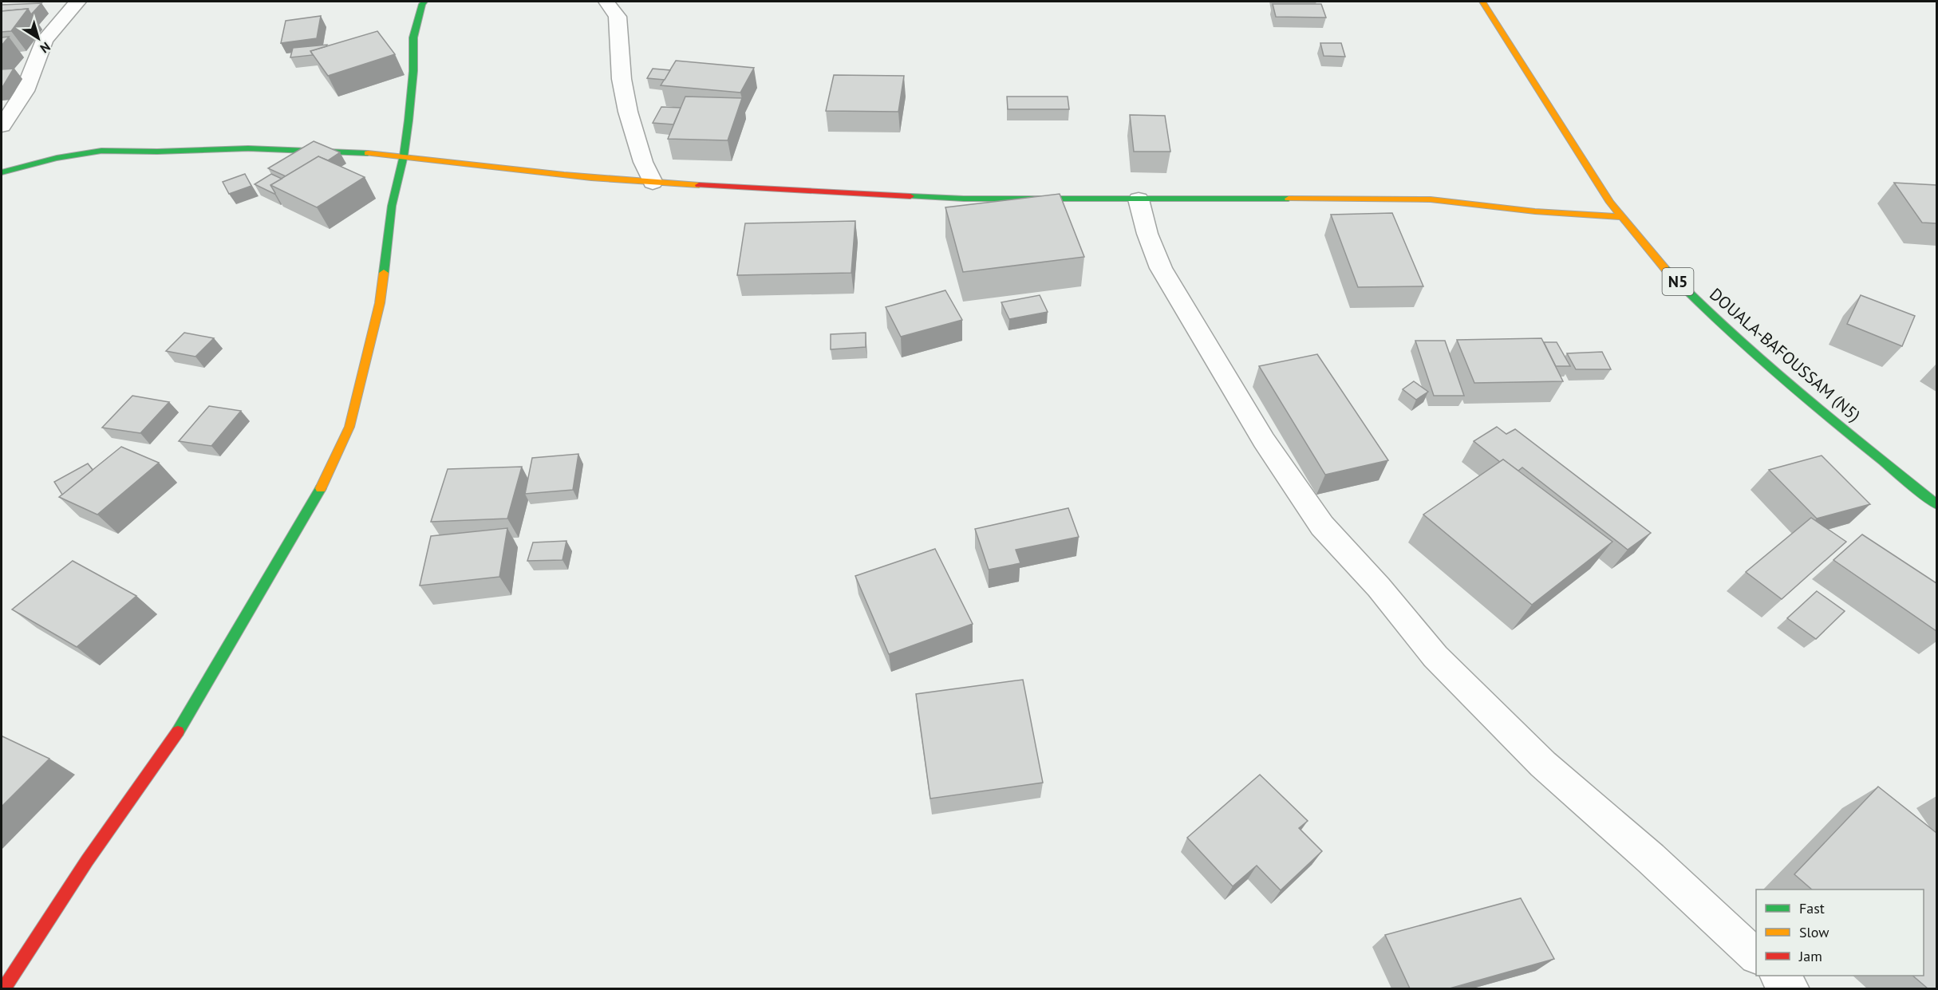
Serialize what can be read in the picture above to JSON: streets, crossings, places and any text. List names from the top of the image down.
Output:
{
  "streets": {
    "main road": ["N5", "DOUALA-BAFOUSSAM (N5)"]
  },
  "legend": ["Fast", "Slow", "Jam"],
  "north": "bottom right"
}
